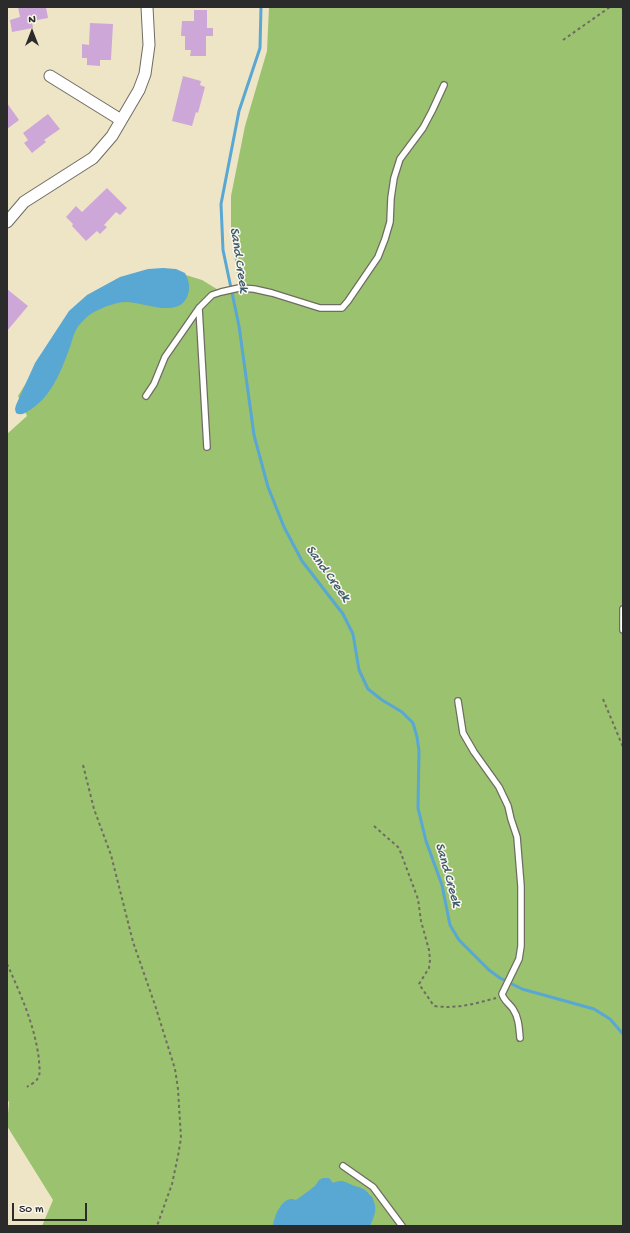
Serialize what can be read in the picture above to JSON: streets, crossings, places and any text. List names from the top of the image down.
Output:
{
  "water": ["Sand Creek"],
  "scale_bar": "50 m",
  "north": "top"
}
